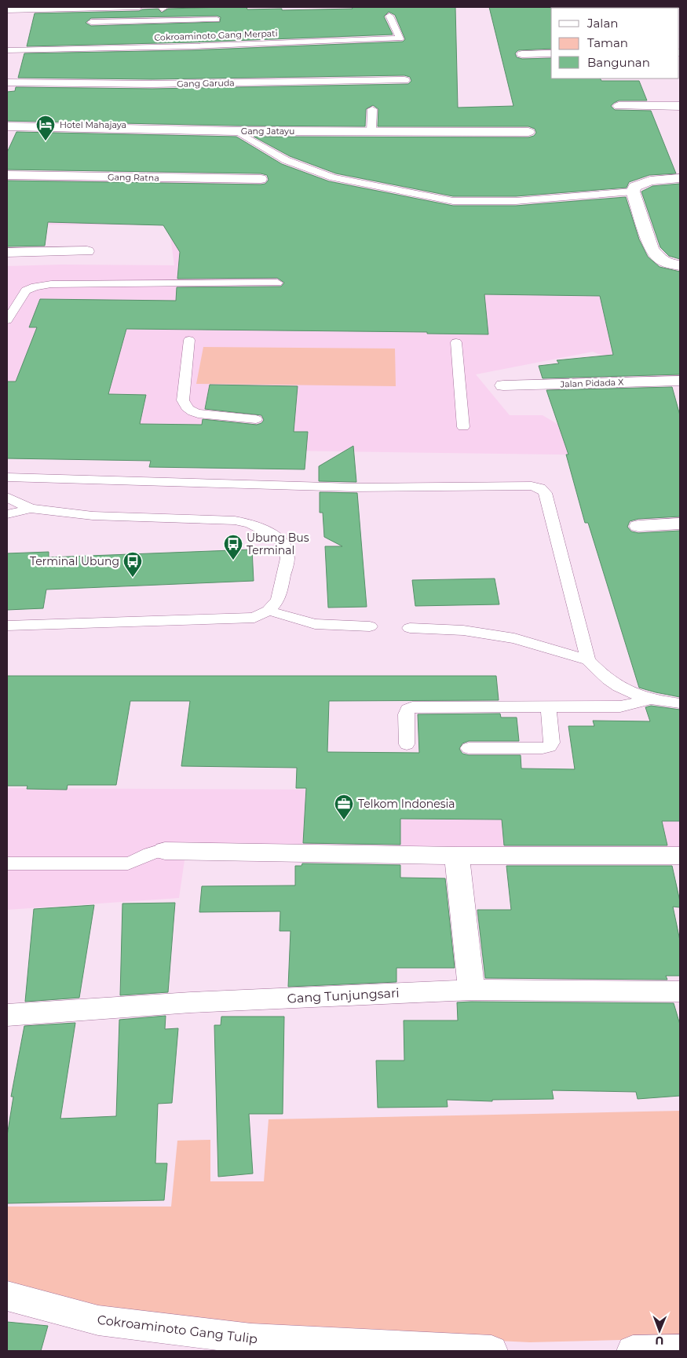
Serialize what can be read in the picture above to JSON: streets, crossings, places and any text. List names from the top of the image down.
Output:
{
  "streets": {
    "street": [
      "Gang Garuda",
      "Gang Jatayu",
      "Gang Ratna",
      "Jalan Pidada X",
      "Gang Tunjungsari",
      "Cokroaminoto Gang Tulip"
    ],
    "lane": ["Cokroaminoto Gang Merpati"]
  },
  "places": {
    "hotel": ["Hotel Mahajaya"],
    "bus stop": ["Ubung Bus Terminal", "Terminal Ubung"],
    "office": ["Telkom Indonesia"]
  },
  "legend": ["Jalan", "Taman", "Bangunan"],
  "north": "bottom"
}
